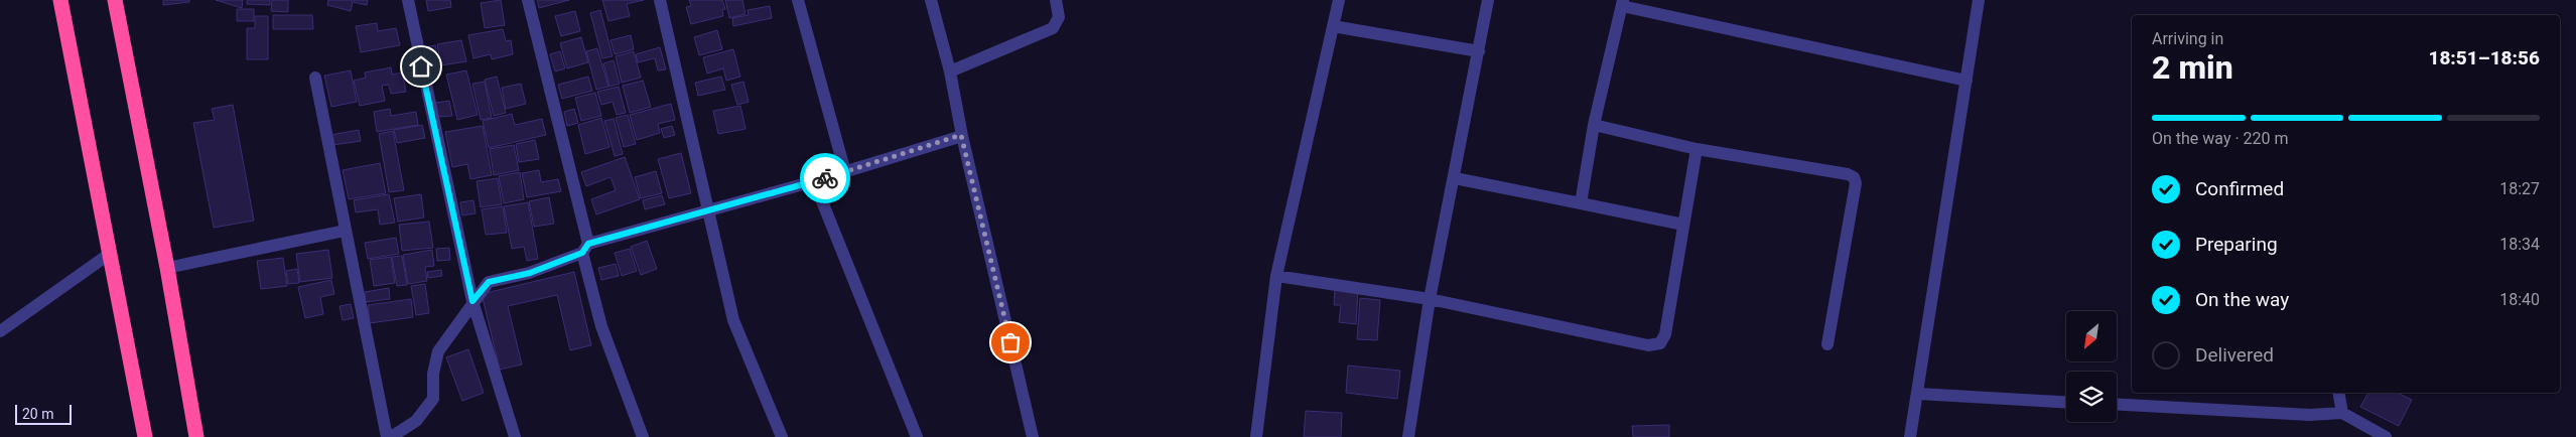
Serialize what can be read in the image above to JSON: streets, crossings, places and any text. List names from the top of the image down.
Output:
{
  "scale_bar": "20 m",
  "north": "bottom left",
  "page": {
    "heading": ["2 min", "Arriving in", "18:51–18:56"],
    "bar": "On the way · 220 m",
    "list": [
      ["Confirmed", "18:27"],
      ["Preparing", "18:34"],
      ["On the way", "18:40"],
      "Delivered"
    ],
    "scale": "20 m"
  }
}
